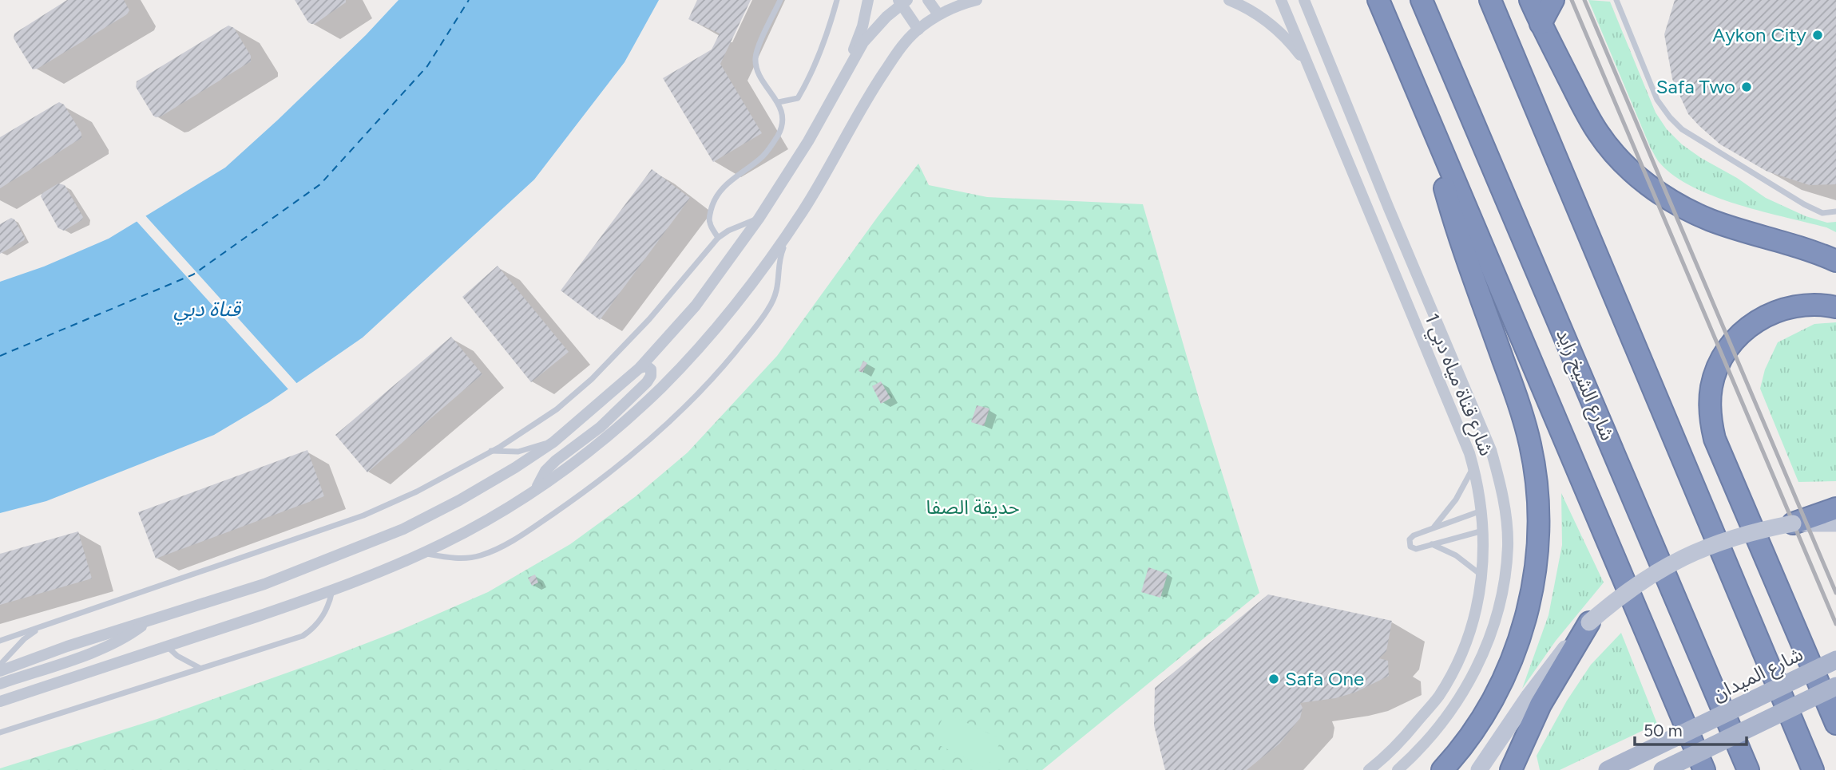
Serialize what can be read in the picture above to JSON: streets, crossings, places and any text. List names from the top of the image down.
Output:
{
  "streets": {
    "highway": ["شارع الشيخ زايد"],
    "main road": ["شارع الميدان"],
    "street": ["شارع قناة مياه دبي 1"]
  },
  "water": ["قناة دبي"],
  "parks": ["حديقة الصفا"],
  "places": ["Aykon City", "Safa Two", "Safa One"],
  "scale_bar": "50 m"
}
